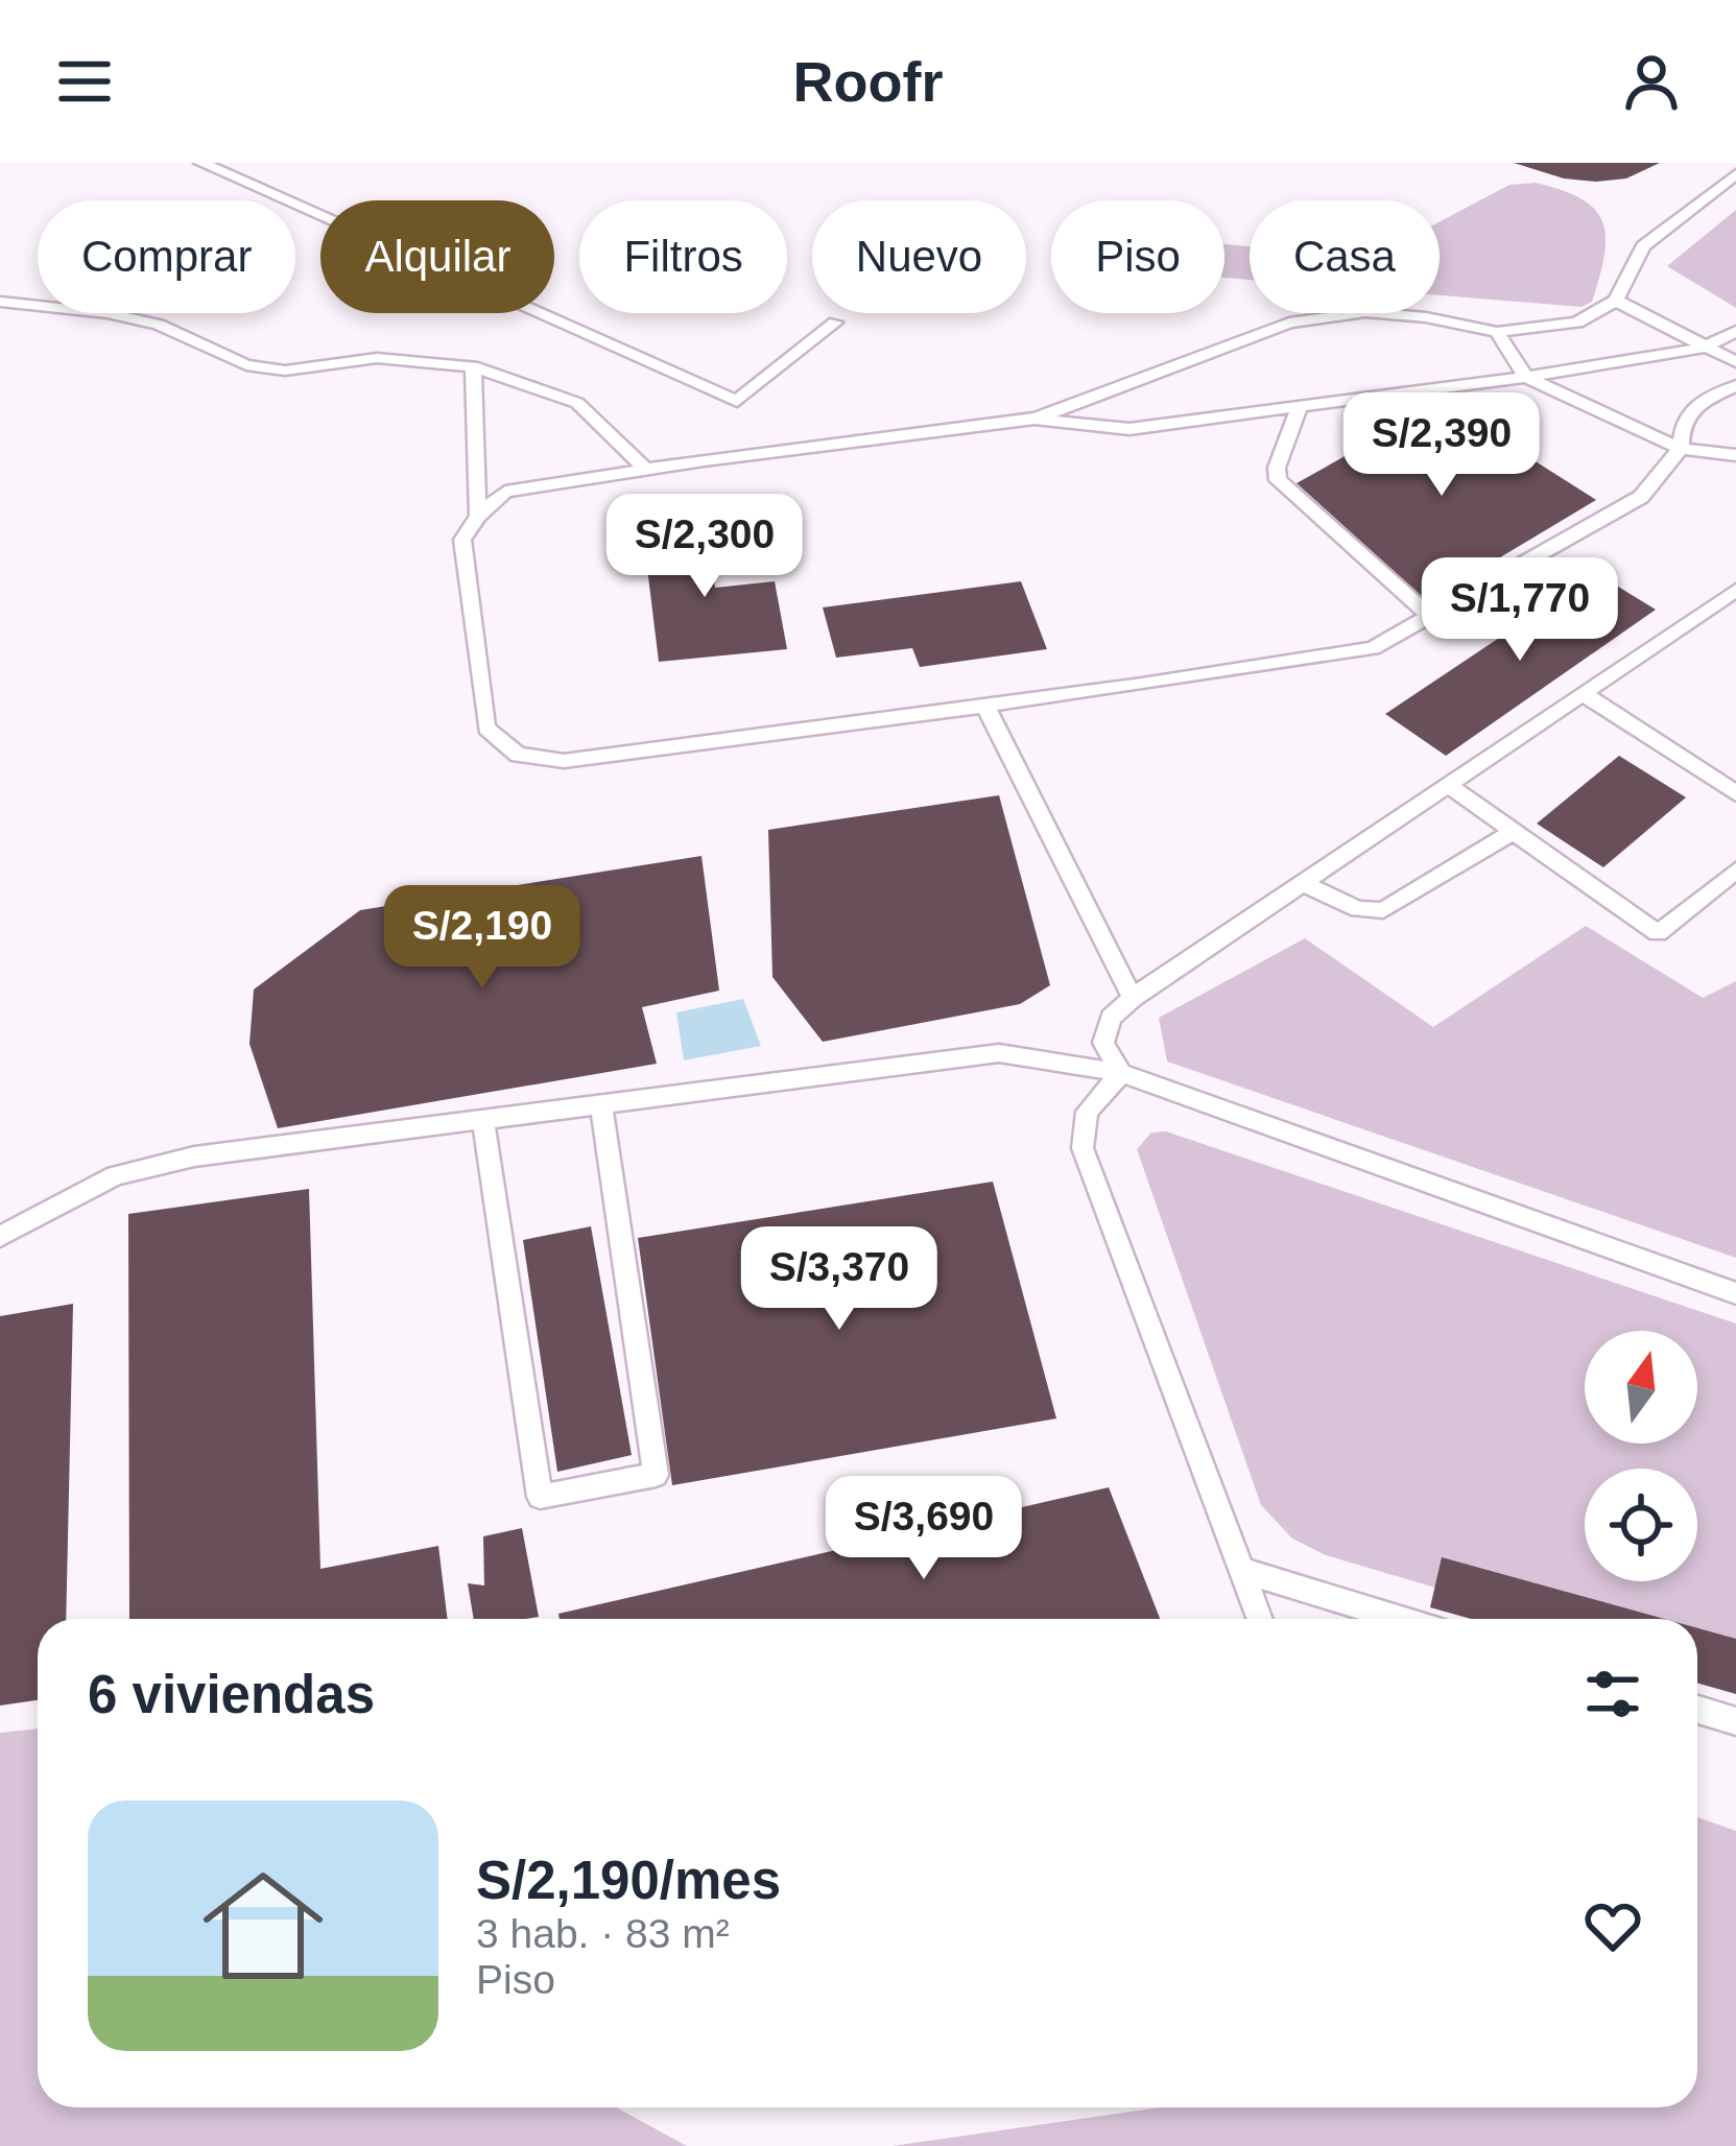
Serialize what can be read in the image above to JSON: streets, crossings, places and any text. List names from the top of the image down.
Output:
{
  "north": "top",
  "page": {
    "header": "Roofr",
    "chip": [
      "Comprar",
      "Alquilar",
      "Filtros",
      "Nuevo",
      "Piso",
      "Casa"
    ],
    "price": [
      "S/2,390",
      "S/2,300",
      "S/1,770",
      "S/2,190",
      "S/3,370",
      "S/3,690"
    ],
    "heading": "6 viviendas",
    "list": [
      {
        "name": "S/2,190/mes",
        "note": "3 hab. · 83 m² · Piso"
      }
    ]
  }
}
